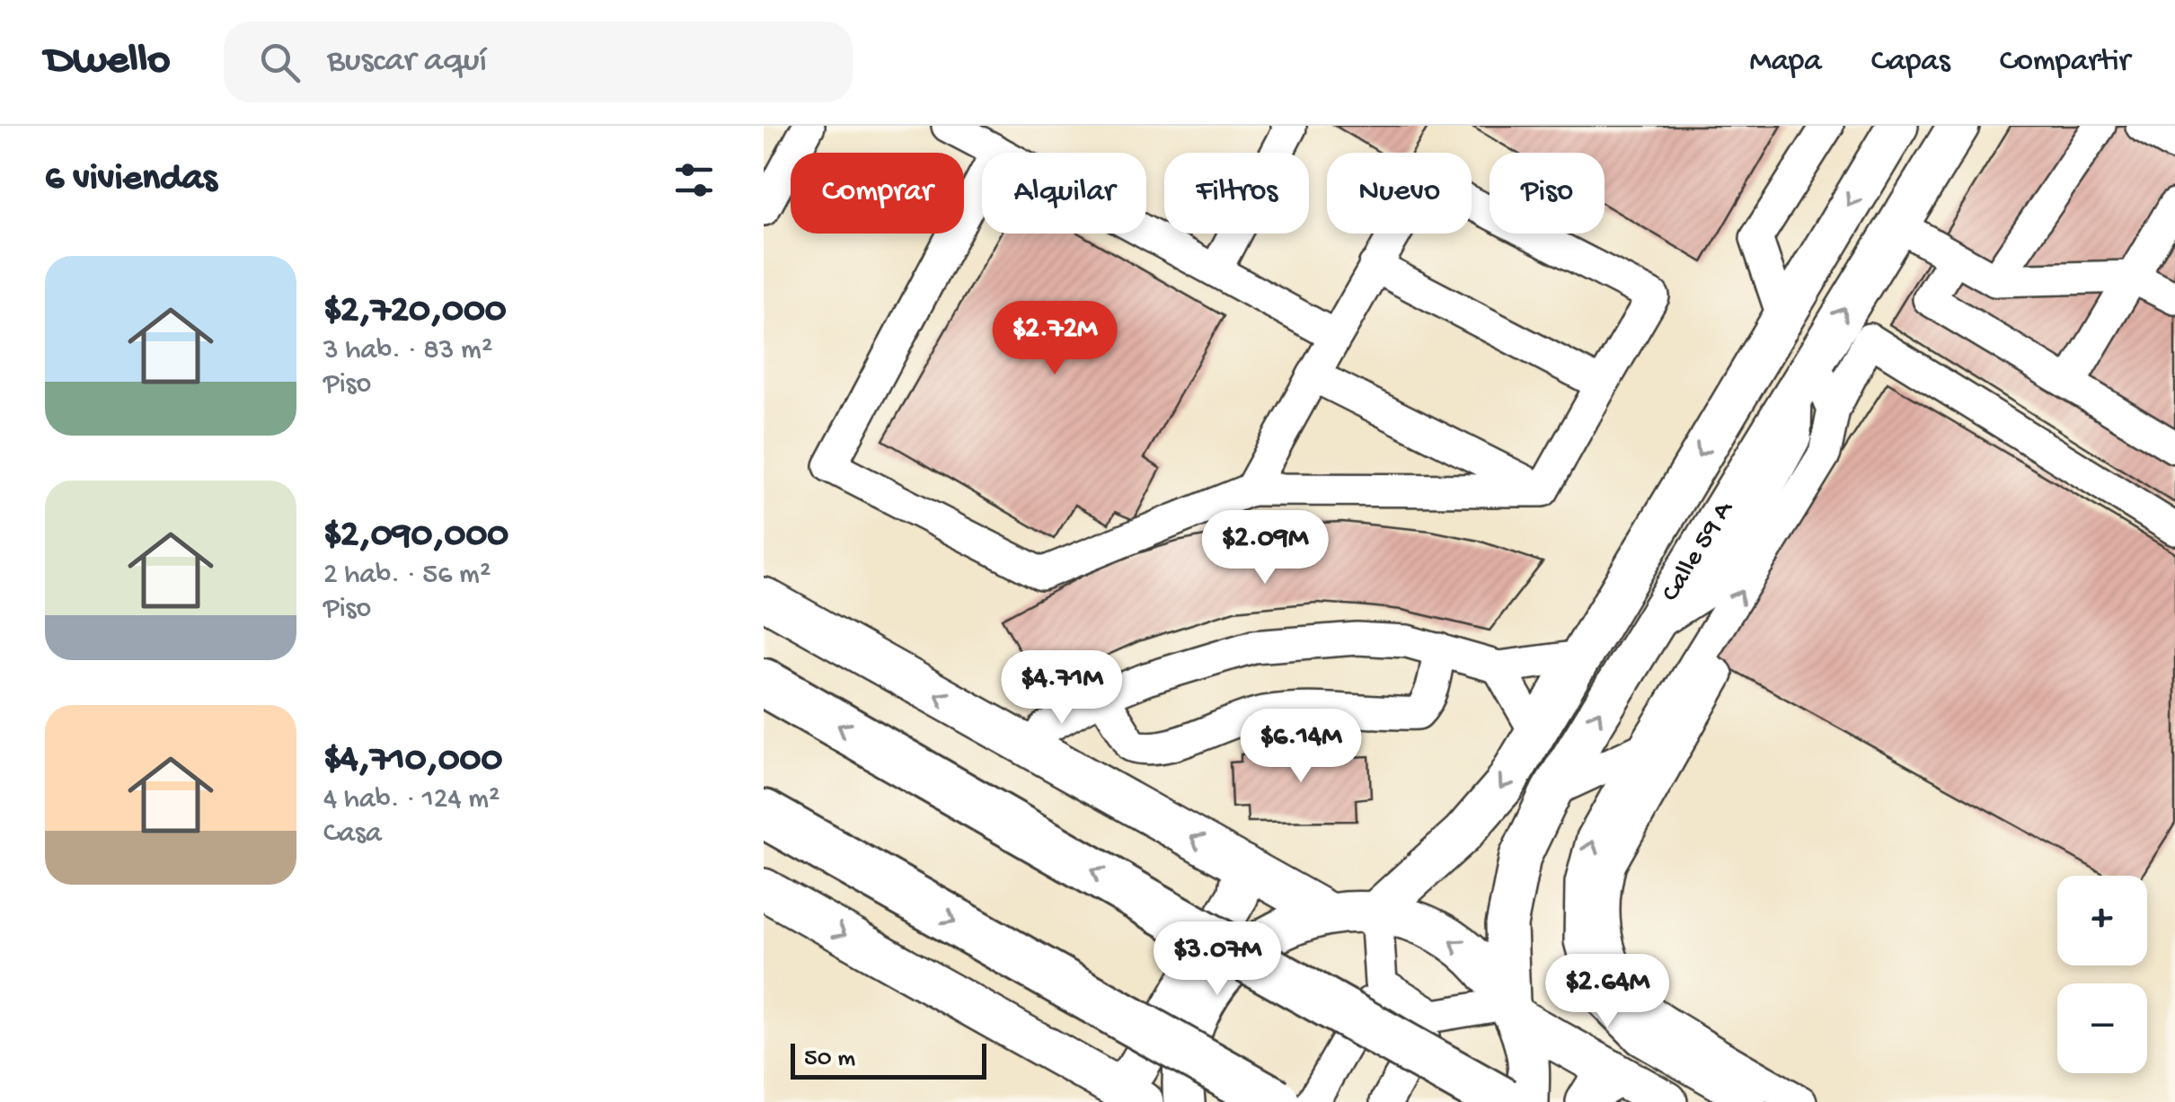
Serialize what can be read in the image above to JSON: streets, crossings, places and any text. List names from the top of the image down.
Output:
{
  "streets": {
    "main road": ["Calle 59 A"]
  },
  "scale_bar": "50 m",
  "page": {
    "header": "Dwello",
    "search": "Buscar aquí",
    "nav": ["Mapa", "Capas", "Compartir"],
    "heading": "6 viviendas",
    "chip": [
      "Comprar",
      "Alquilar",
      "Filtros",
      "Nuevo",
      "Piso"
    ],
    "list": [
      {
        "name": "$2,720,000",
        "note": "3 hab. · 83 m² · Piso"
      },
      {
        "name": "$2,090,000",
        "note": "2 hab. · 56 m² · Piso"
      },
      {
        "name": "$4,710,000",
        "note": "4 hab. · 124 m² · Casa"
      }
    ],
    "price": [
      "$2.72M",
      "$2.09M",
      "$4.71M",
      "$6.14M",
      "$3.07M",
      "$2.64M"
    ],
    "map_buttons": ["+", "−"],
    "scale": "50 m"
  }
}
